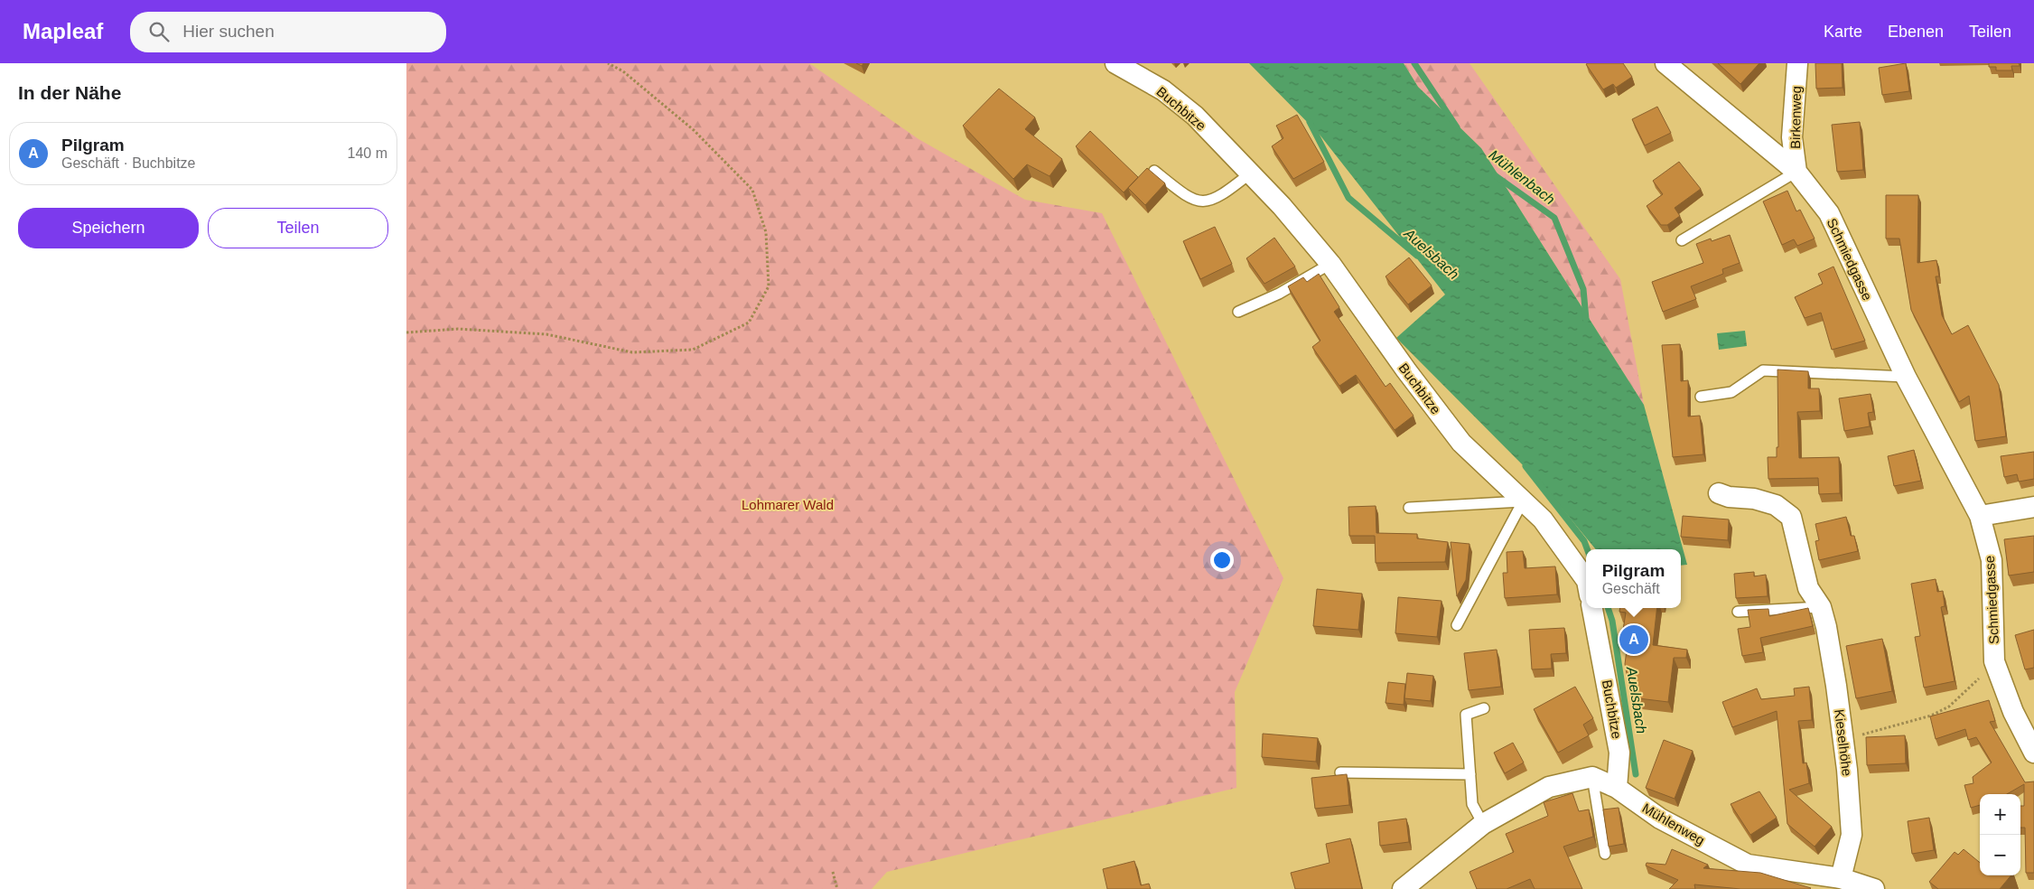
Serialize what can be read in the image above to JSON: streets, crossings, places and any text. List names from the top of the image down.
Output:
{
  "streets": {
    "street": [
      "Buchbitze",
      "Birkenweg",
      "Schmiedgasse",
      "Kieselhöhe",
      "Mühlenweg"
    ]
  },
  "crossings": [
    ["Buchbitze", "Mühlenweg"],
    ["Birkenweg", "Schmiedgasse"],
    ["Kieselhöhe", "Mühlenweg"]
  ],
  "water": ["Mühlenbach", "Auelsbach"],
  "parks": ["Lohmarer Wald"],
  "page": {
    "header": "Mapleaf",
    "search": "Hier suchen",
    "nav": ["Karte", "Ebenen", "Teilen"],
    "heading": "In der Nähe",
    "list": [
      {
        "mark": "A",
        "name": "Pilgram",
        "note": "Geschäft · Buchbitze",
        "value": "140 m"
      }
    ],
    "buttons": ["Speichern", "Teilen"],
    "popup": ["Pilgram", "Geschäft"],
    "pins": "A",
    "map_buttons": ["+", "−"]
  }
}
